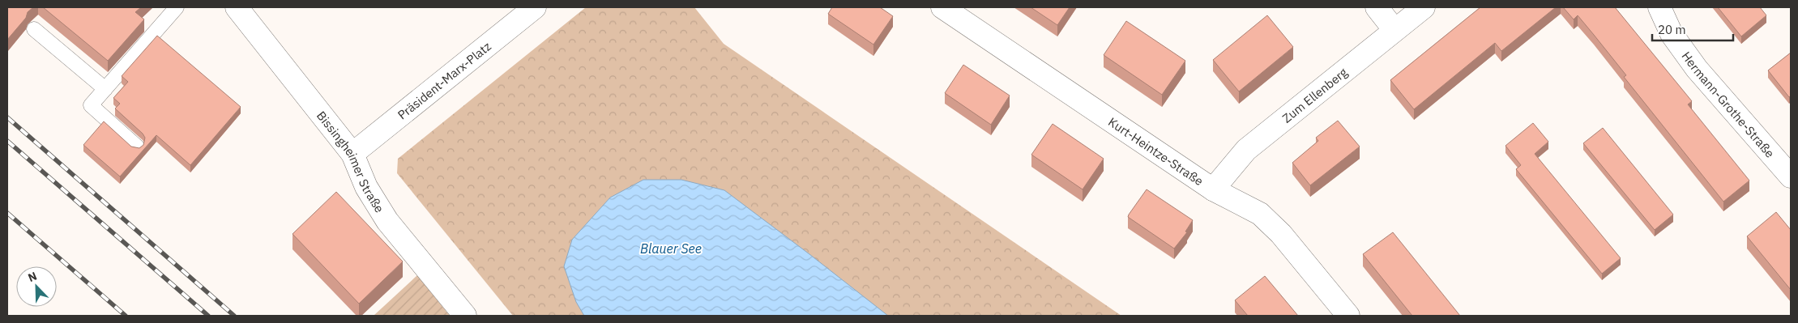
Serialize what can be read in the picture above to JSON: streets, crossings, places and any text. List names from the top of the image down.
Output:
{
  "streets": {
    "street": [
      "Präsident-Marx-Platz",
      "Zum Ellenberg",
      "Hermann-Grothe-Straße",
      "Kurt-Heintze-Straße",
      "Bissingheimer Straße"
    ]
  },
  "crossings": [
    ["Präsident-Marx-Platz", "Bissingheimer Straße"],
    ["Zum Ellenberg", "Kurt-Heintze-Straße"]
  ],
  "water": ["Blauer See"],
  "scale_bar": "20 m",
  "north": "top left"
}
